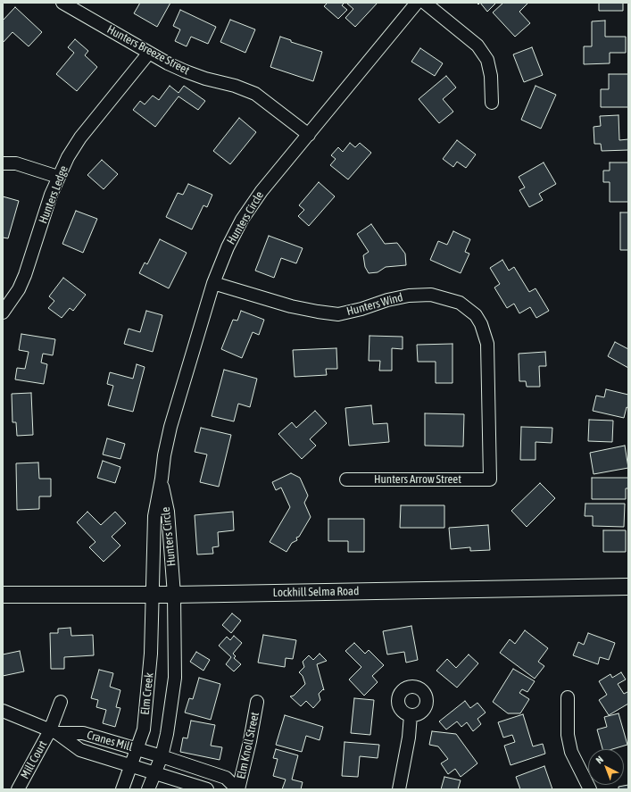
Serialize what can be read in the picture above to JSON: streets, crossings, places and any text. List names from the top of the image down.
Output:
{
  "streets": {
    "main road": ["Lockhill Selma Road"],
    "street": [
      "Hunters Breeze Street",
      "Hunters Ledge",
      "Hunters Circle",
      "Hunters Wind",
      "Hunters Arrow Street",
      "Elm Creek",
      "Cranes Mill",
      "Elm Knoll Street",
      "Mill Court"
    ]
  },
  "crossings": [
    ["Hunters Breeze Street", "Hunters Ledge"],
    ["Hunters Breeze Street", "Hunters Circle"],
    ["Hunters Circle", "Hunters Wind"],
    ["Hunters Circle", "Lockhill Selma Road"],
    ["Hunters Circle", "Elm Creek"],
    ["Hunters Wind", "Hunters Arrow Street"],
    ["Lockhill Selma Road", "Elm Creek"],
    ["Elm Creek", "Cranes Mill"],
    ["Cranes Mill", "Elm Knoll Street"],
    ["Cranes Mill", "Mill Court"]
  ],
  "north": "top left"
}
